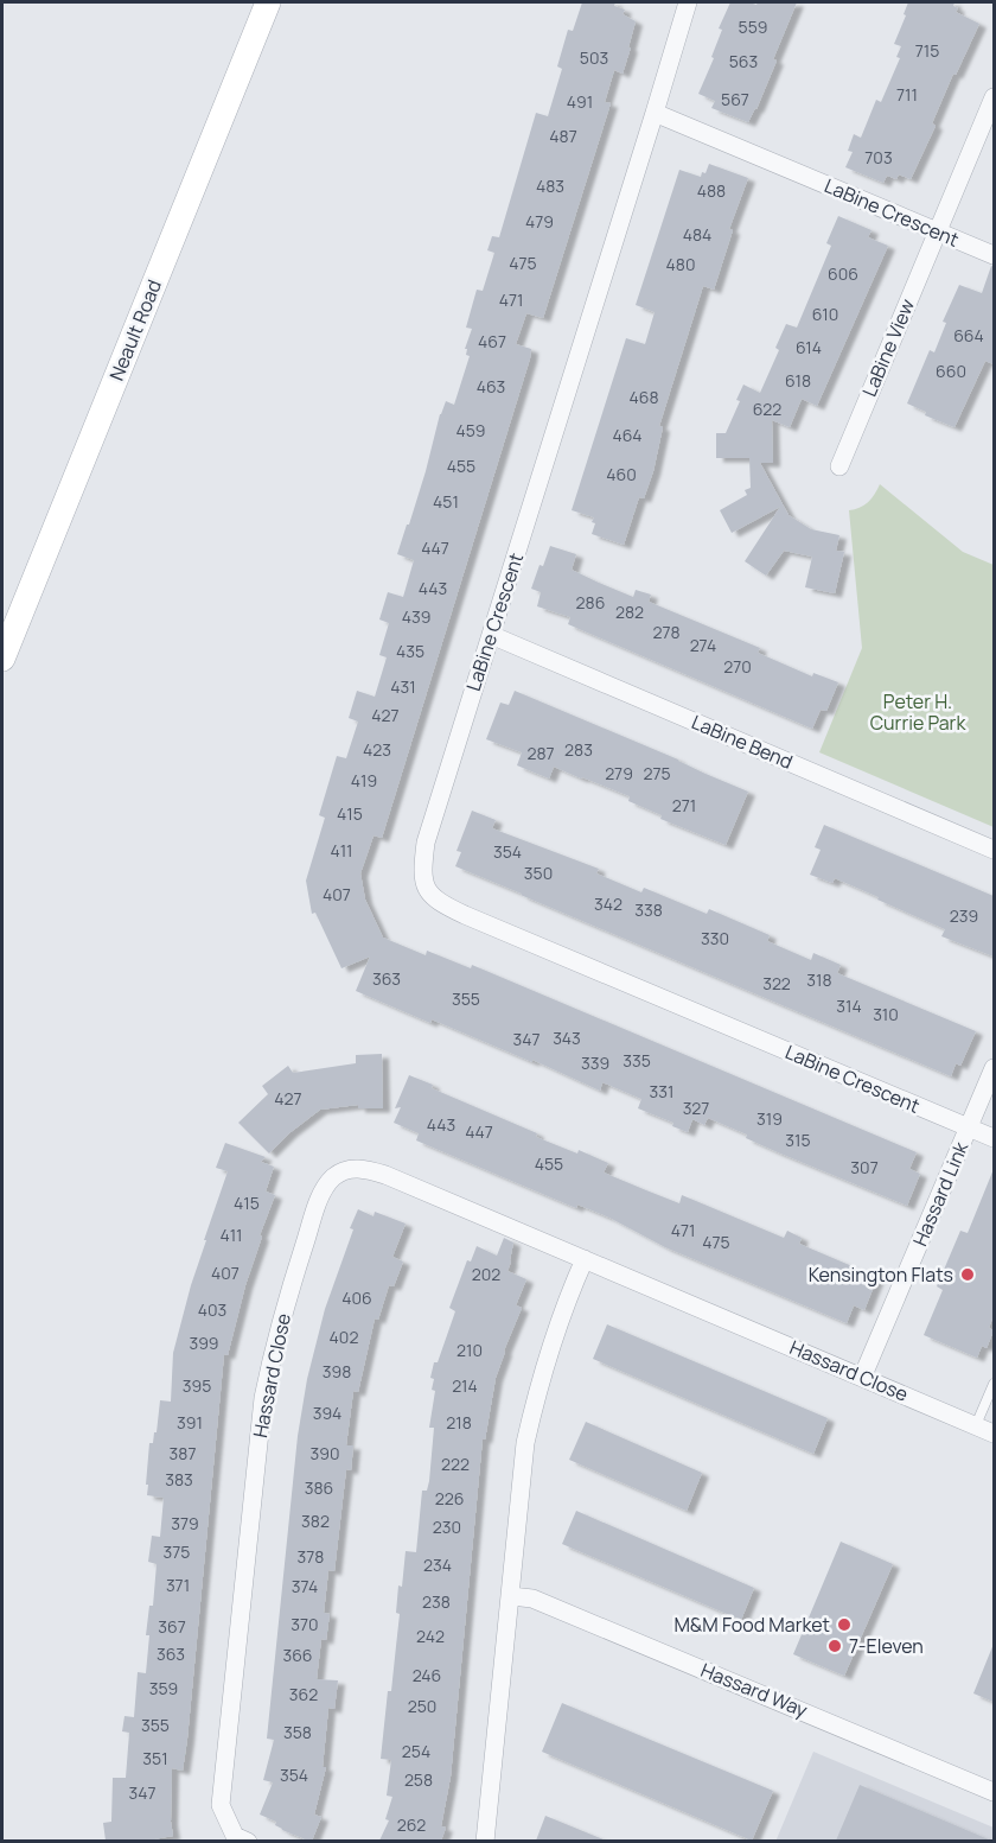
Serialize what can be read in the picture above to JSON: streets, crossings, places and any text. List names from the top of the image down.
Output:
{
  "streets": {
    "main road": ["Neault Road"],
    "street": [
      "LaBine Crescent",
      "LaBine View",
      "LaBine Bend",
      "Hassard Link",
      "Hassard Close",
      "Hassard Way"
    ]
  },
  "crossings": [
    ["LaBine Crescent", "LaBine View"],
    ["LaBine Crescent", "LaBine Bend"],
    ["LaBine Crescent", "Hassard Link"],
    ["Hassard Link", "Hassard Close"]
  ],
  "parks": ["Peter H. Currie Park"],
  "places": ["Kensington Flats", "M&M Food Market", "7-Eleven"],
  "house_numbers": [
    "559",
    "715",
    "503",
    "563",
    "711",
    "567",
    "491",
    "487",
    "703",
    "483",
    "488",
    "479",
    "484",
    "475",
    "480",
    "606",
    "471",
    "610",
    "664",
    "467",
    "614",
    "660",
    "618",
    "463",
    "468",
    "622",
    "459",
    "464",
    "455",
    "460",
    "451",
    "447",
    "443",
    "286",
    "282",
    "439",
    "278",
    "274",
    "435",
    "270",
    "431",
    "427",
    "423",
    "283",
    "287",
    "279",
    "275",
    "419",
    "271",
    "415",
    "411",
    "354",
    "350",
    "407",
    "342",
    "338",
    "239",
    "330",
    "363",
    "318",
    "322",
    "355",
    "314",
    "310",
    "343",
    "347",
    "335",
    "339",
    "331",
    "427",
    "327",
    "319",
    "443",
    "447",
    "315",
    "455",
    "307",
    "415",
    "471",
    "411",
    "475",
    "407",
    "202",
    "406",
    "403",
    "402",
    "399",
    "210",
    "398",
    "395",
    "214",
    "394",
    "391",
    "218",
    "387",
    "390",
    "222",
    "383",
    "386",
    "226",
    "382",
    "379",
    "230",
    "375",
    "378",
    "234",
    "371",
    "374",
    "238",
    "370",
    "367",
    "242",
    "363",
    "366",
    "246",
    "359",
    "362",
    "250",
    "355",
    "358",
    "254",
    "351",
    "354",
    "258",
    "347",
    "262"
  ]
}
